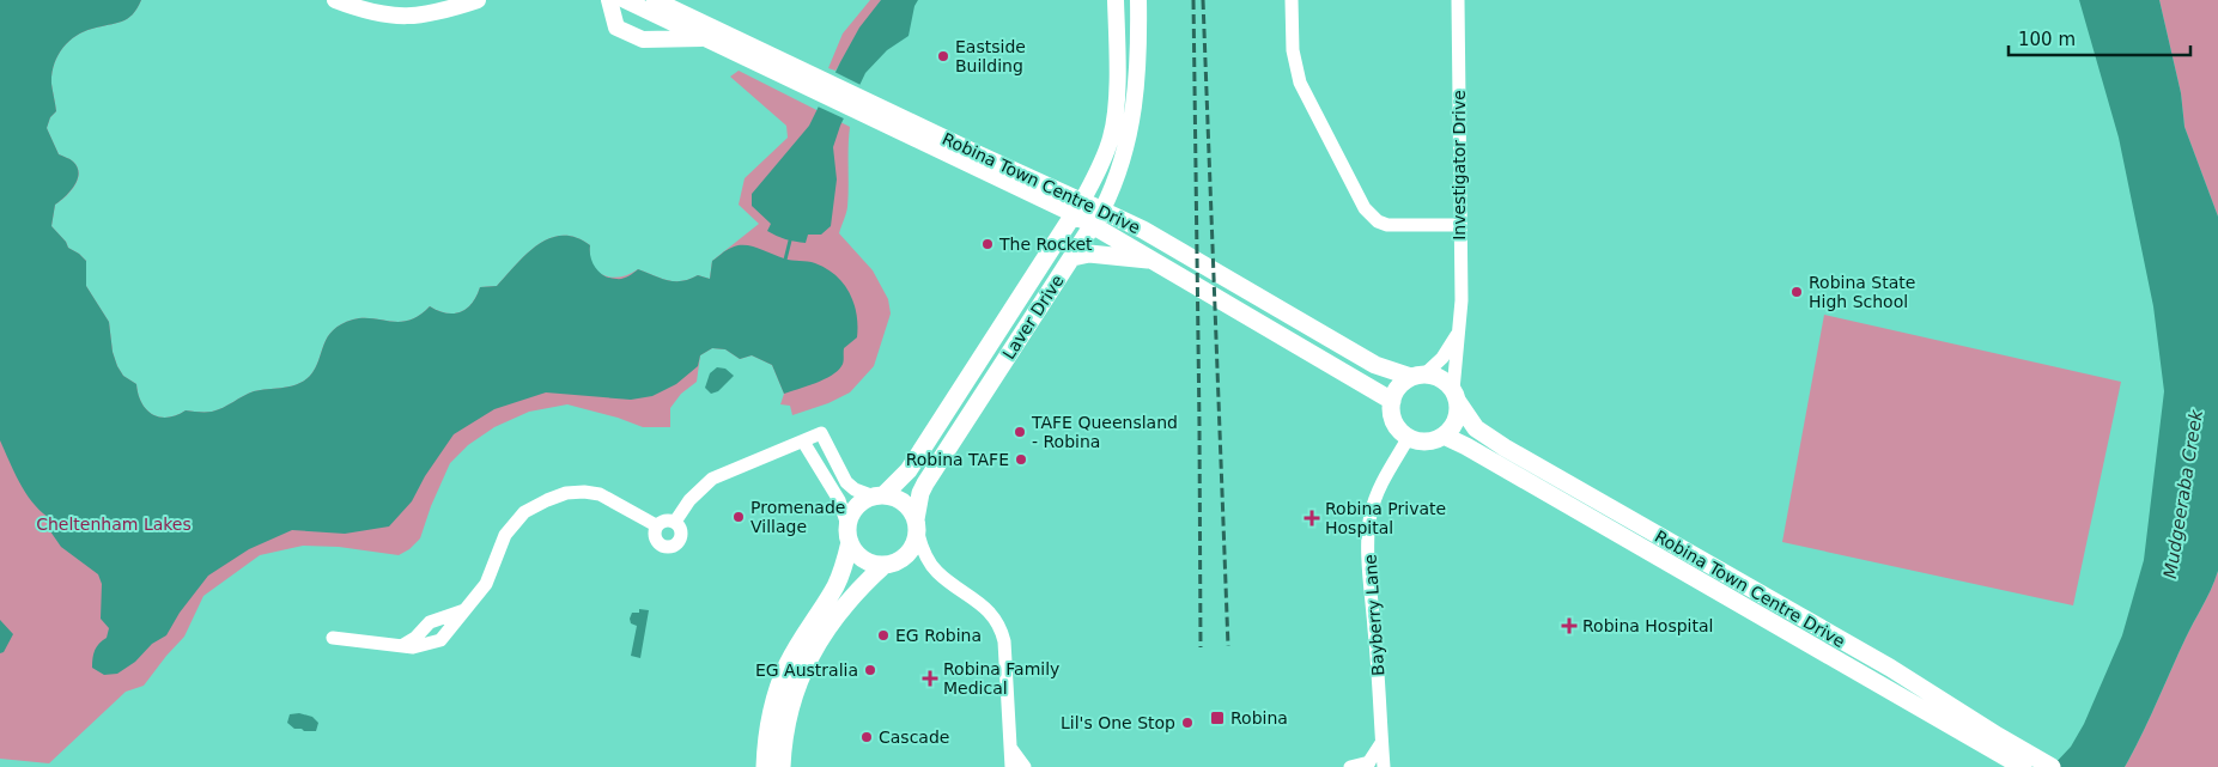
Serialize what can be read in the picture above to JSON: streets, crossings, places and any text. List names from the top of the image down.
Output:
{
  "streets": {
    "main road": ["Robina Town Centre Drive", "Laver Drive"],
    "street": ["Investigator Drive", "Bayberry Lane"]
  },
  "crossings": [
    ["Investigator Drive", "Robina Town Centre Drive"],
    ["Investigator Drive", "Bayberry Lane"],
    ["Robina Town Centre Drive", "Laver Drive"],
    ["Robina Town Centre Drive", "Bayberry Lane"]
  ],
  "water": ["Mudgeeraba Creek"],
  "parks": ["Cheltenham Lakes"],
  "places": {
    "other": [
      "Eastside Building",
      "The Rocket",
      "Robina State High School",
      "TAFE Queensland - Robina",
      "Robina TAFE",
      "Promenade Village",
      "EG Robina",
      "EG Australia",
      "Lil's One Stop",
      "Cascade"
    ],
    "health": ["Robina Private Hospital", "Robina Hospital", "Robina Family Medical"],
    "transit": ["Robina"]
  },
  "scale_bar": "100 m"
}
